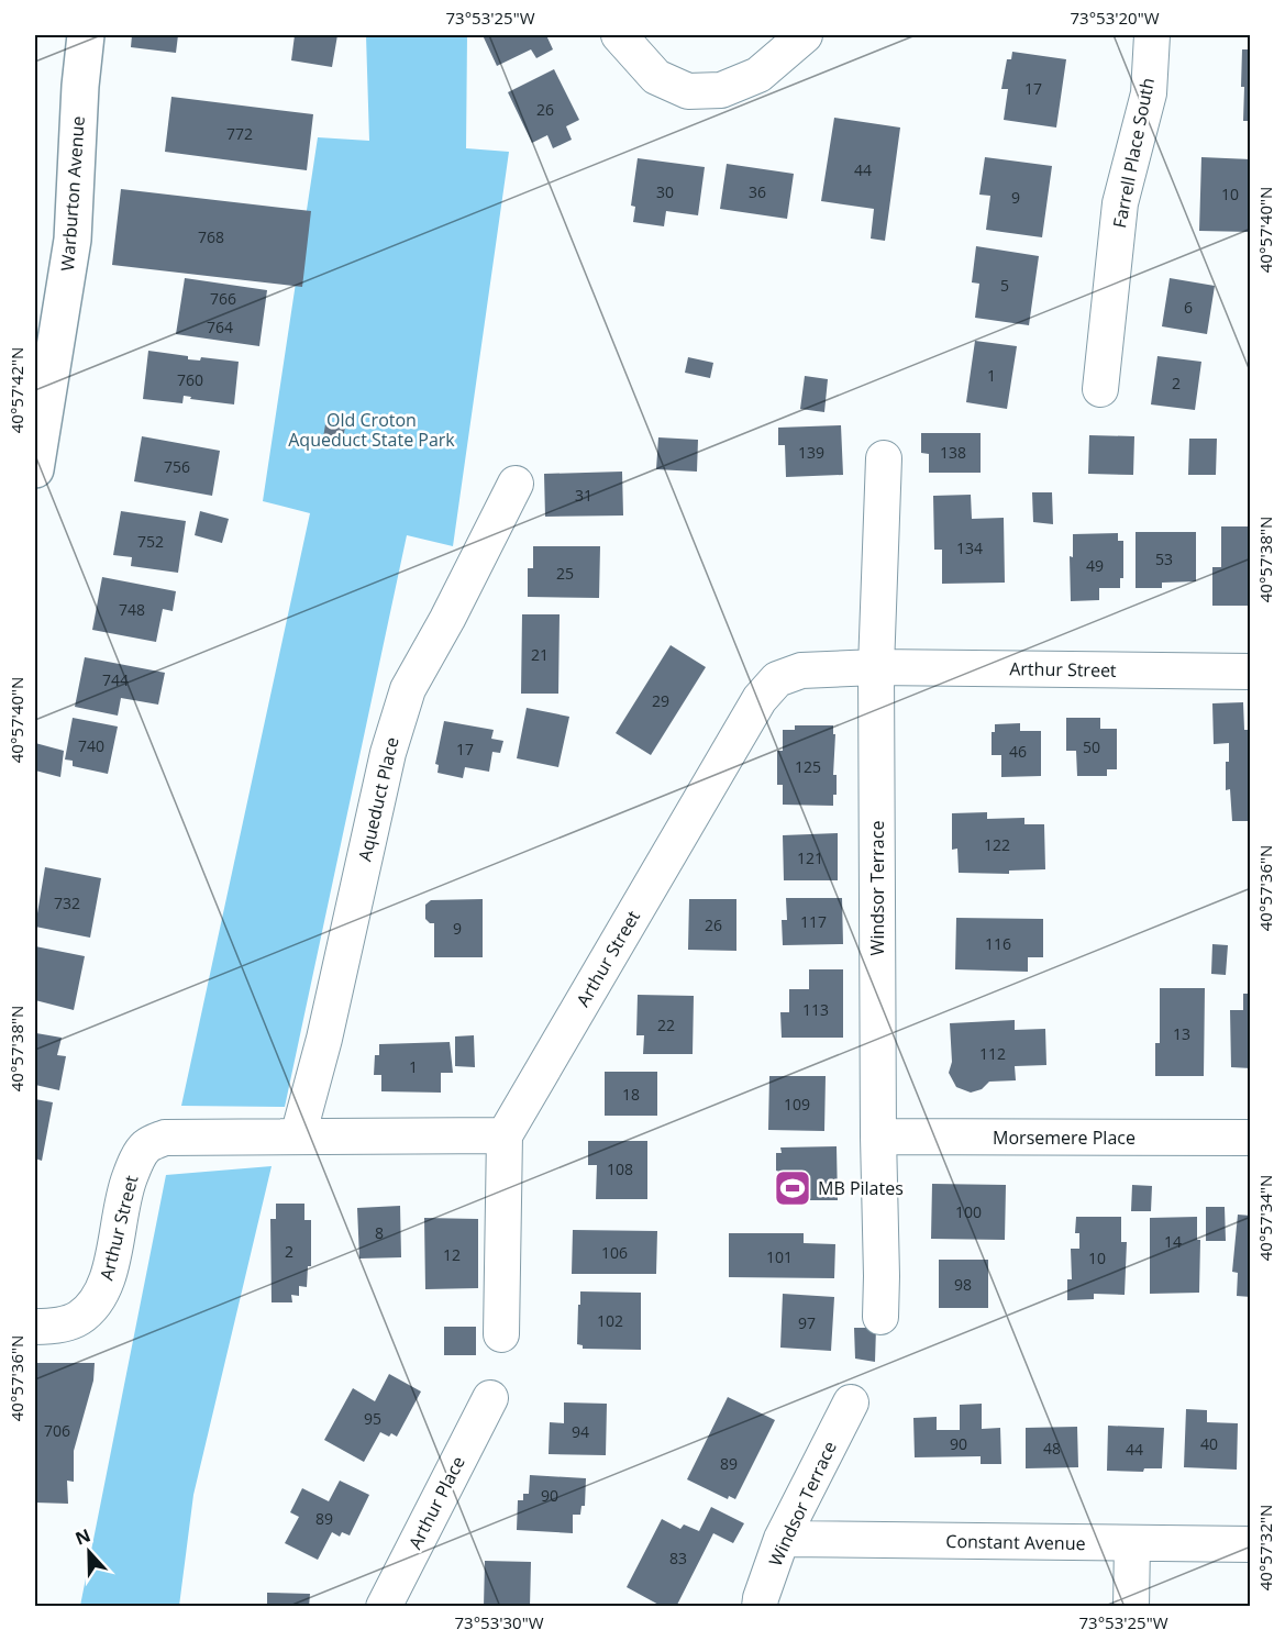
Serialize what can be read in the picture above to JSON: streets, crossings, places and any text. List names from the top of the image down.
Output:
{
  "streets": {
    "street": [
      "Farrell Place South",
      "Warburton Avenue",
      "Arthur Street",
      "Aqueduct Place",
      "Windsor Terrace",
      "Morsemere Place",
      "Arthur Place",
      "Constant Avenue"
    ]
  },
  "crossings": [
    ["Arthur Street", "Aqueduct Place"],
    ["Arthur Street", "Windsor Terrace"],
    ["Windsor Terrace", "Morsemere Place"],
    ["Windsor Terrace", "Constant Avenue"]
  ],
  "parks": ["Old Croton Aqueduct State Park"],
  "places": {
    "sports": ["MB Pilates"]
  },
  "house_numbers": [
    "17",
    "26",
    "772",
    "44",
    "30",
    "36",
    "10",
    "9",
    "768",
    "5",
    "766",
    "6",
    "764",
    "1",
    "760",
    "2",
    "139",
    "138",
    "756",
    "31",
    "752",
    "134",
    "53",
    "49",
    "25",
    "748",
    "21",
    "744",
    "29",
    "740",
    "50",
    "17",
    "46",
    "125",
    "122",
    "121",
    "732",
    "117",
    "26",
    "9",
    "116",
    "113",
    "22",
    "13",
    "112",
    "1",
    "18",
    "109",
    "108",
    "100",
    "8",
    "14",
    "2",
    "106",
    "12",
    "101",
    "10",
    "98",
    "102",
    "97",
    "95",
    "706",
    "94",
    "90",
    "40",
    "48",
    "44",
    "89",
    "90",
    "89",
    "83"
  ],
  "north": "top",
  "coordinates": [
    "73°53'25\"W",
    "73°53'20\"W",
    "40°57'40\"N",
    "40°57'42\"N",
    "40°57'38\"N",
    "40°57'36\"N",
    "40°57'34\"N",
    "40°57'32\"N",
    "73°53'30\"W"
  ]
}
